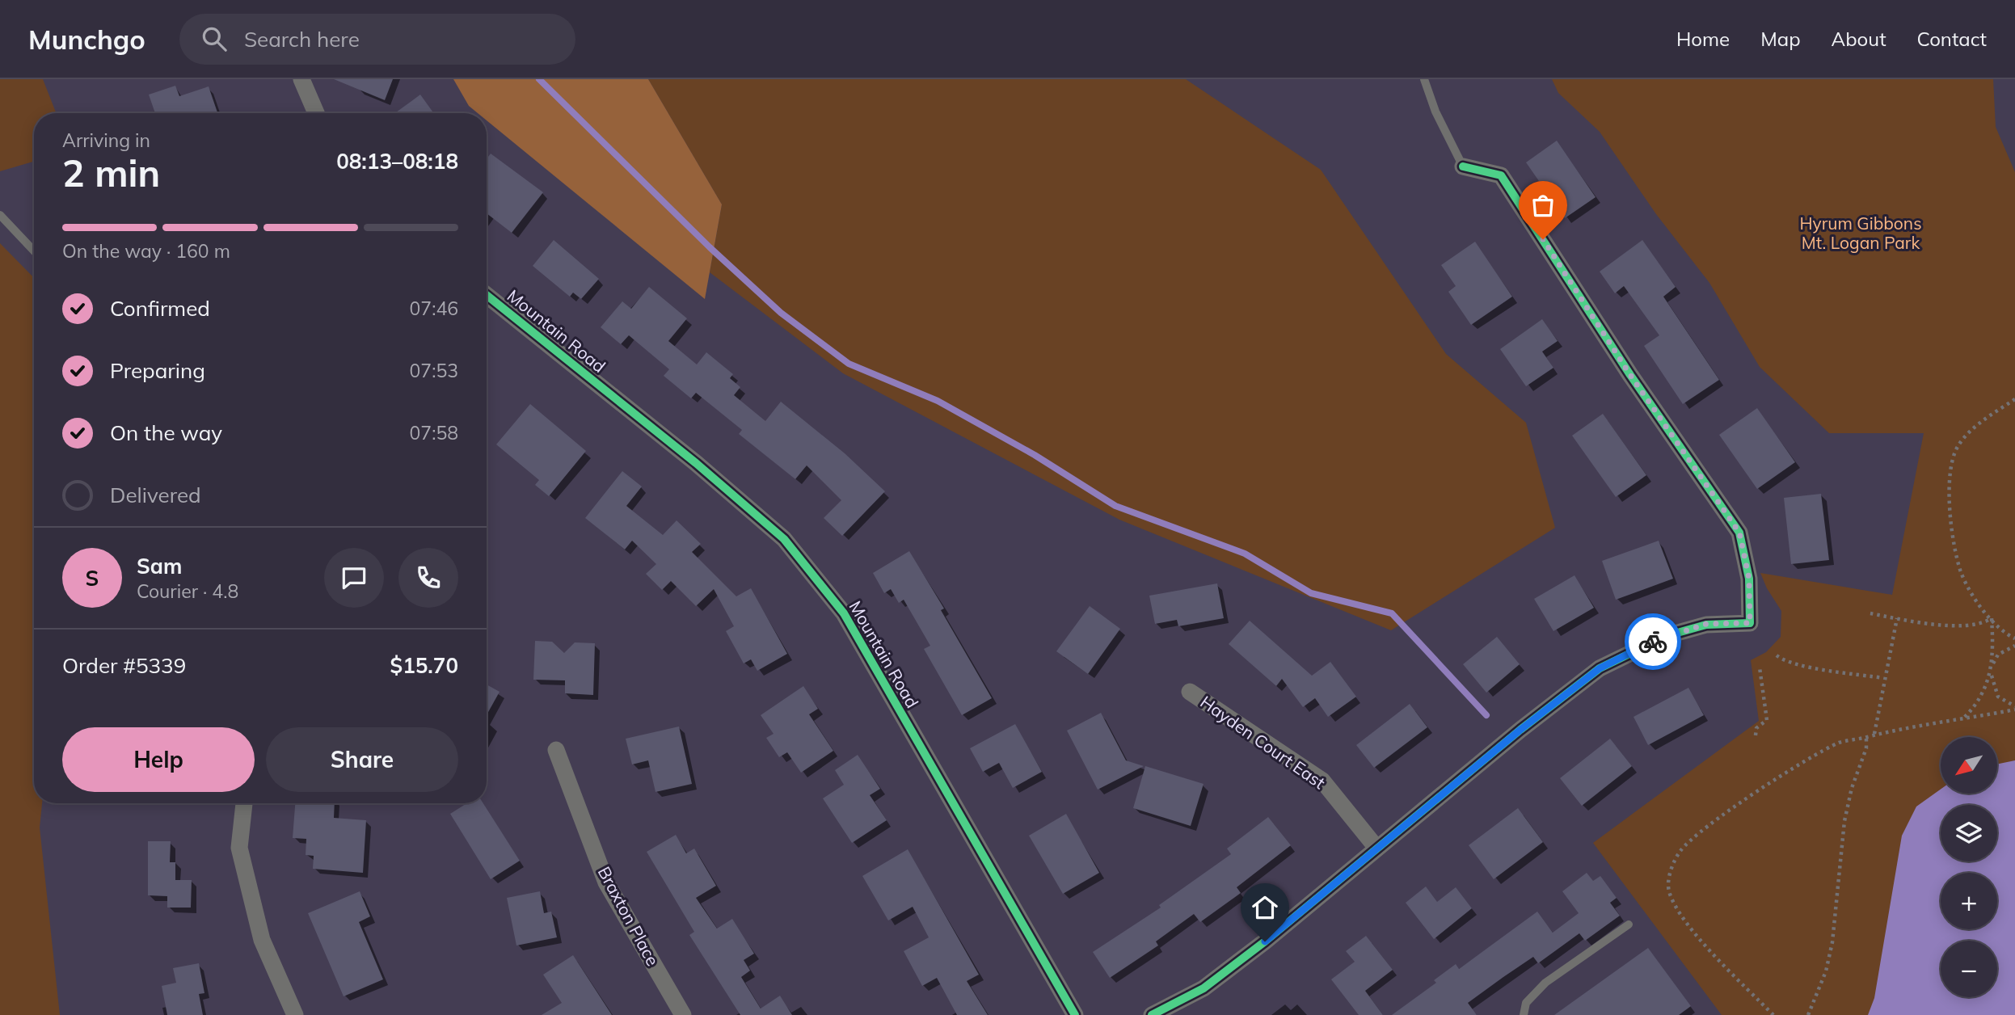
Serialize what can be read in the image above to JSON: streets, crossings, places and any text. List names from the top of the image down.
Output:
{
  "streets": {
    "street": ["Mountain Road", "Hayden Court East", "Braxton Place"]
  },
  "parks": ["Hyrum Gibbons Mt. Logan Park"],
  "north": "bottom left",
  "page": {
    "header": "Munchgo",
    "search": "Search here",
    "nav": [
      "Home",
      "Map",
      "About",
      "Contact"
    ],
    "heading": ["2 min", "Arriving in", "08:13–08:18"],
    "panel": [
      "Sam",
      "Courier · 4.8",
      "Order #5339",
      "$15.70"
    ],
    "bar": "On the way · 160 m",
    "list": [
      ["Confirmed", "07:46"],
      ["Preparing", "07:53"],
      ["On the way", "07:58"],
      "Delivered"
    ],
    "round": "S",
    "buttons": ["Help", "Share"],
    "map_buttons": ["+", "−"]
  }
}
